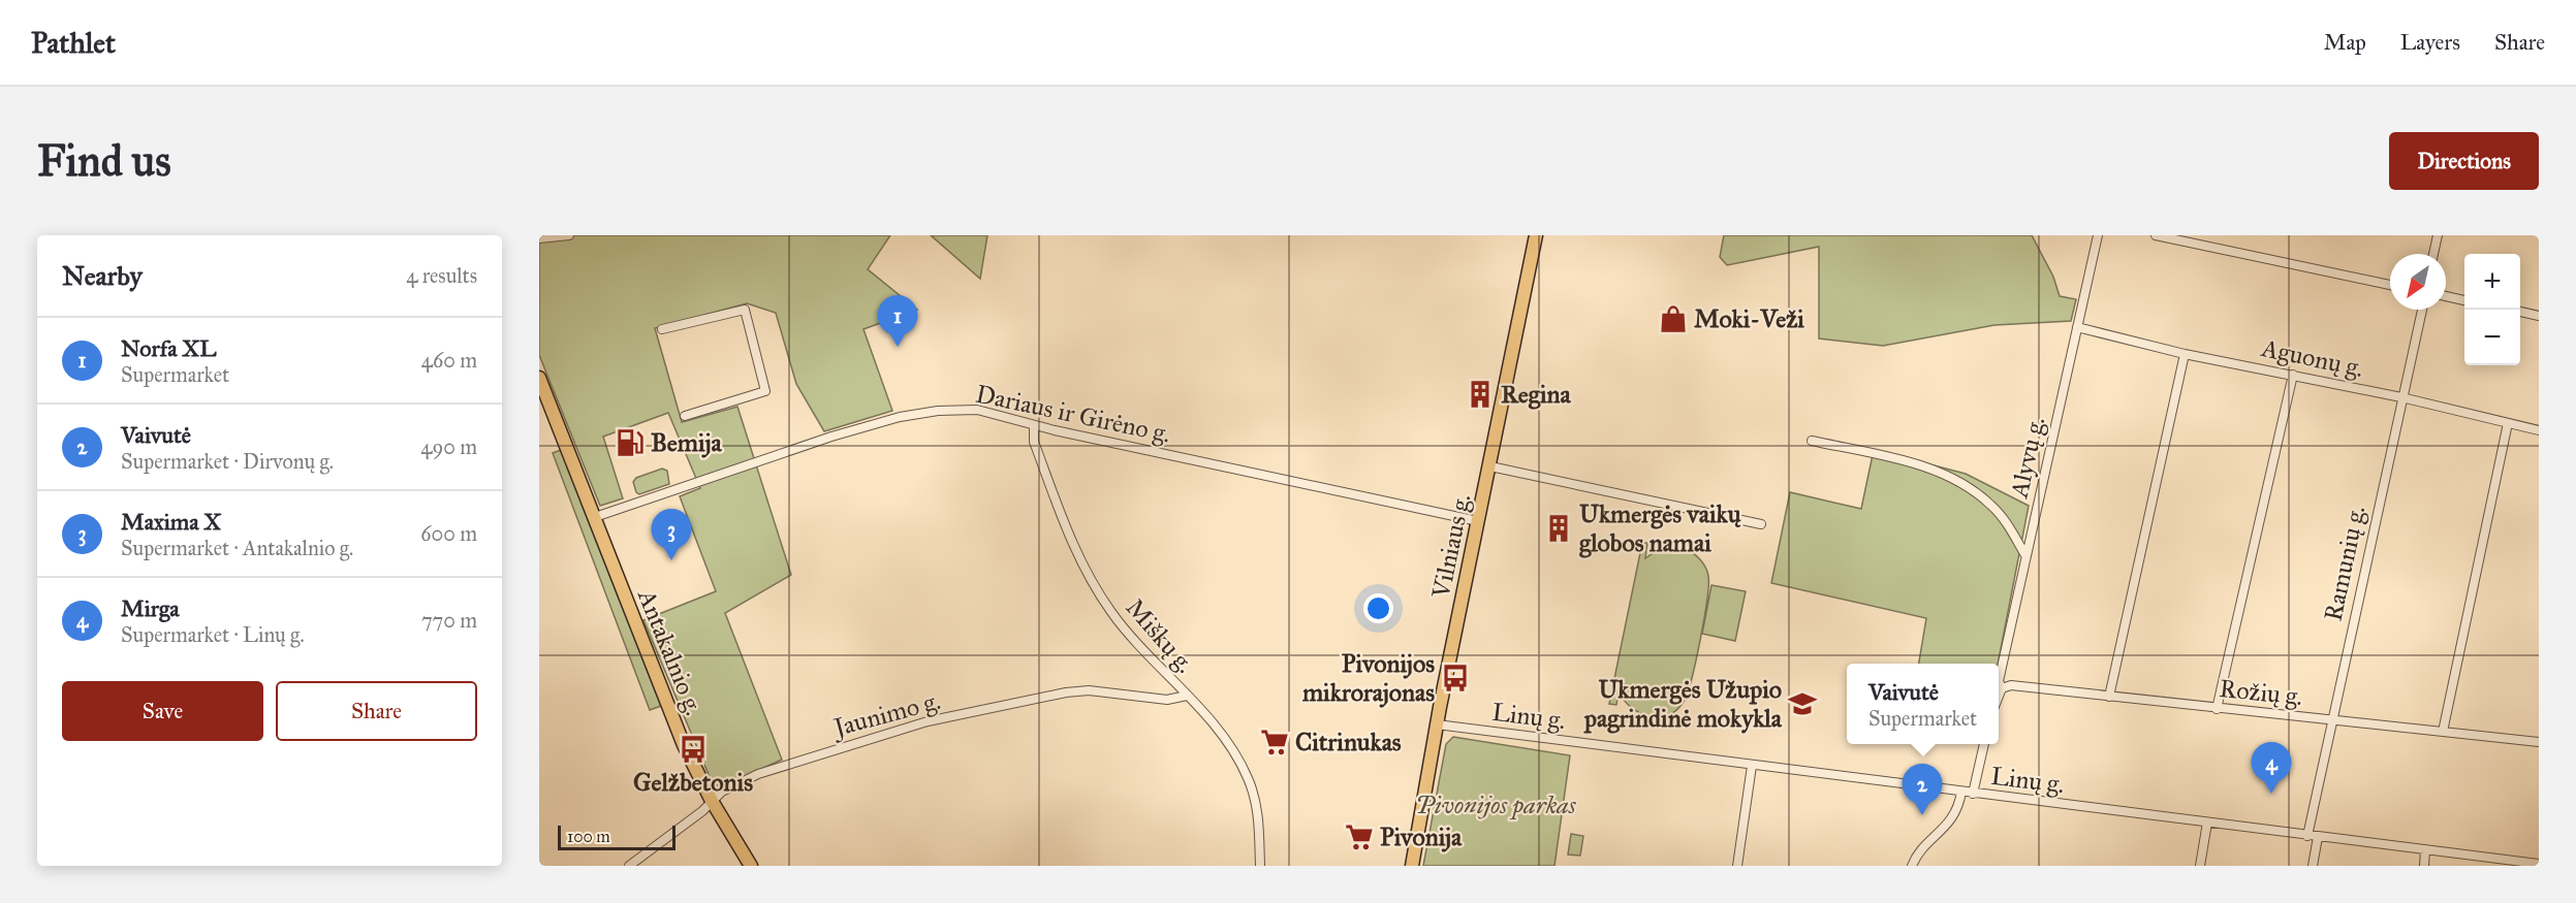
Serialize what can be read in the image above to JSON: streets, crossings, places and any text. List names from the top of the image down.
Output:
{
  "streets": {
    "main road": ["Vilniaus g.", "Antakalnio g."],
    "street": [
      "Aguonų g.",
      "Dariaus ir Girėno g.",
      "Alyvų g.",
      "Ramunių g.",
      "Miškų g.",
      "Rožių g.",
      "Jaunimo g.",
      "Linų g."
    ]
  },
  "crossings": [
    ["Aguonų g.", "Alyvų g."],
    ["Aguonų g.", "Ramunių g."],
    ["Dariaus ir Girėno g.", "Vilniaus g."],
    ["Dariaus ir Girėno g.", "Miškų g."],
    ["Dariaus ir Girėno g.", "Antakalnio g."],
    ["Alyvų g.", "Rožių g."],
    ["Vilniaus g.", "Linų g."],
    ["Ramunių g.", "Rožių g."],
    ["Ramunių g.", "Linų g."],
    ["Miškų g.", "Jaunimo g."],
    ["Antakalnio g.", "Jaunimo g."]
  ],
  "parks": ["Pivonijos parkas"],
  "places": {
    "shop": ["Moki-Veži"],
    "building": ["Regina", "Ukmergės vaikų globos namai"],
    "fuel station": ["Bemija"],
    "bus stop": ["Pivonijos mikrorajonas", "Gelžbetonis"],
    "school or university": ["Ukmergės Užupio pagrindinė mokykla"],
    "supermarket": ["Citrinukas", "Pivonija"]
  },
  "scale_bar": "100 m",
  "north": "bottom left",
  "page": {
    "header": "Pathlet",
    "nav": ["Map", "Layers", "Share"],
    "buttons": [
      "Directions",
      ["Save", "Share"]
    ],
    "title": "Find us",
    "heading": ["Nearby", "4 results"],
    "map_buttons": ["+", "−"],
    "pins": [
      "1",
      "3",
      "4",
      "2"
    ],
    "list": [
      {
        "mark": "1",
        "name": "Norfa XL",
        "note": "Supermarket",
        "value": "460 m"
      },
      {
        "mark": "2",
        "name": "Vaivutė",
        "note": "Supermarket · Dirvonų g.",
        "value": "490 m"
      },
      {
        "mark": "3",
        "name": "Maxima X",
        "note": "Supermarket · Antakalnio g.",
        "value": "600 m"
      },
      {
        "mark": "4",
        "name": "Mirga",
        "note": "Supermarket · Linų g.",
        "value": "770 m"
      }
    ],
    "popup": ["Vaivutė", "Supermarket"],
    "scale": "100 m"
  }
}
